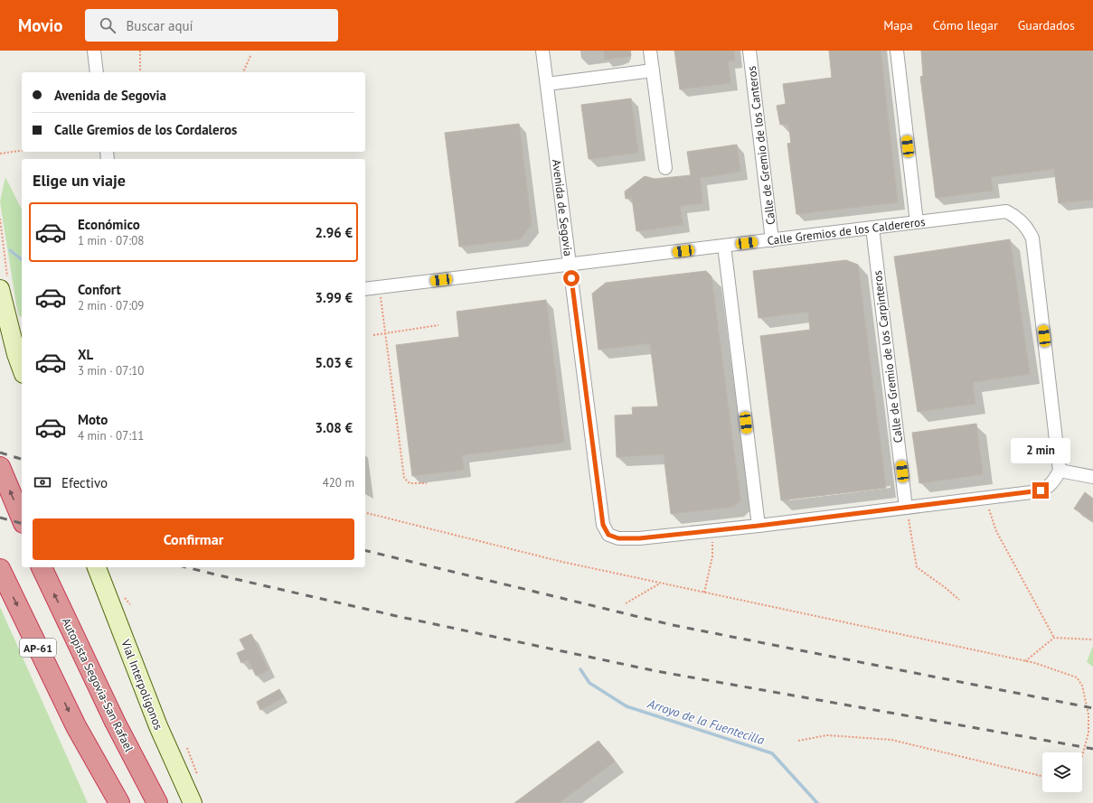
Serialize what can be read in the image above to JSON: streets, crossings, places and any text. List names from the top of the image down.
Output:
{
  "streets": {
    "highway": ["AP-61", "Autopista Segovia-San Rafael"],
    "main road": ["Vial Interpolígonos"],
    "street": [
      "Calle de Gremio de los Canteros",
      "Avenida de Segovia",
      "Calle Gremios de los Caldereros",
      "Calle de Gremio de los Carpinteros"
    ]
  },
  "crossings": [
    ["Calle de Gremio de los Canteros", "Calle Gremios de los Caldereros"],
    ["Avenida de Segovia", "Calle Gremios de los Caldereros"],
    ["Calle Gremios de los Caldereros", "Calle de Gremio de los Carpinteros"]
  ],
  "water": ["Arroyo de la Fuentecilla"],
  "page": {
    "header": "Movio",
    "search": "Buscar aquí",
    "nav": ["Mapa", "Cómo llegar", "Guardados"],
    "banner": ["Avenida de Segovia", "Calle Gremios de los Cordaleros"],
    "heading": "Elige un viaje",
    "list": [
      {
        "name": "Económico",
        "note": "1 min · 07:08",
        "value": "2.96 €"
      },
      {
        "name": "Confort",
        "note": "2 min · 07:09",
        "value": "3.99 €"
      },
      {
        "name": "XL",
        "note": "3 min · 07:10",
        "value": "5.03 €"
      },
      {
        "name": "Moto",
        "note": "4 min · 07:11",
        "value": "3.08 €"
      }
    ],
    "bubble": "2 min",
    "pay": ["Efectivo", "420 m"],
    "buttons": "Confirmar"
  }
}
